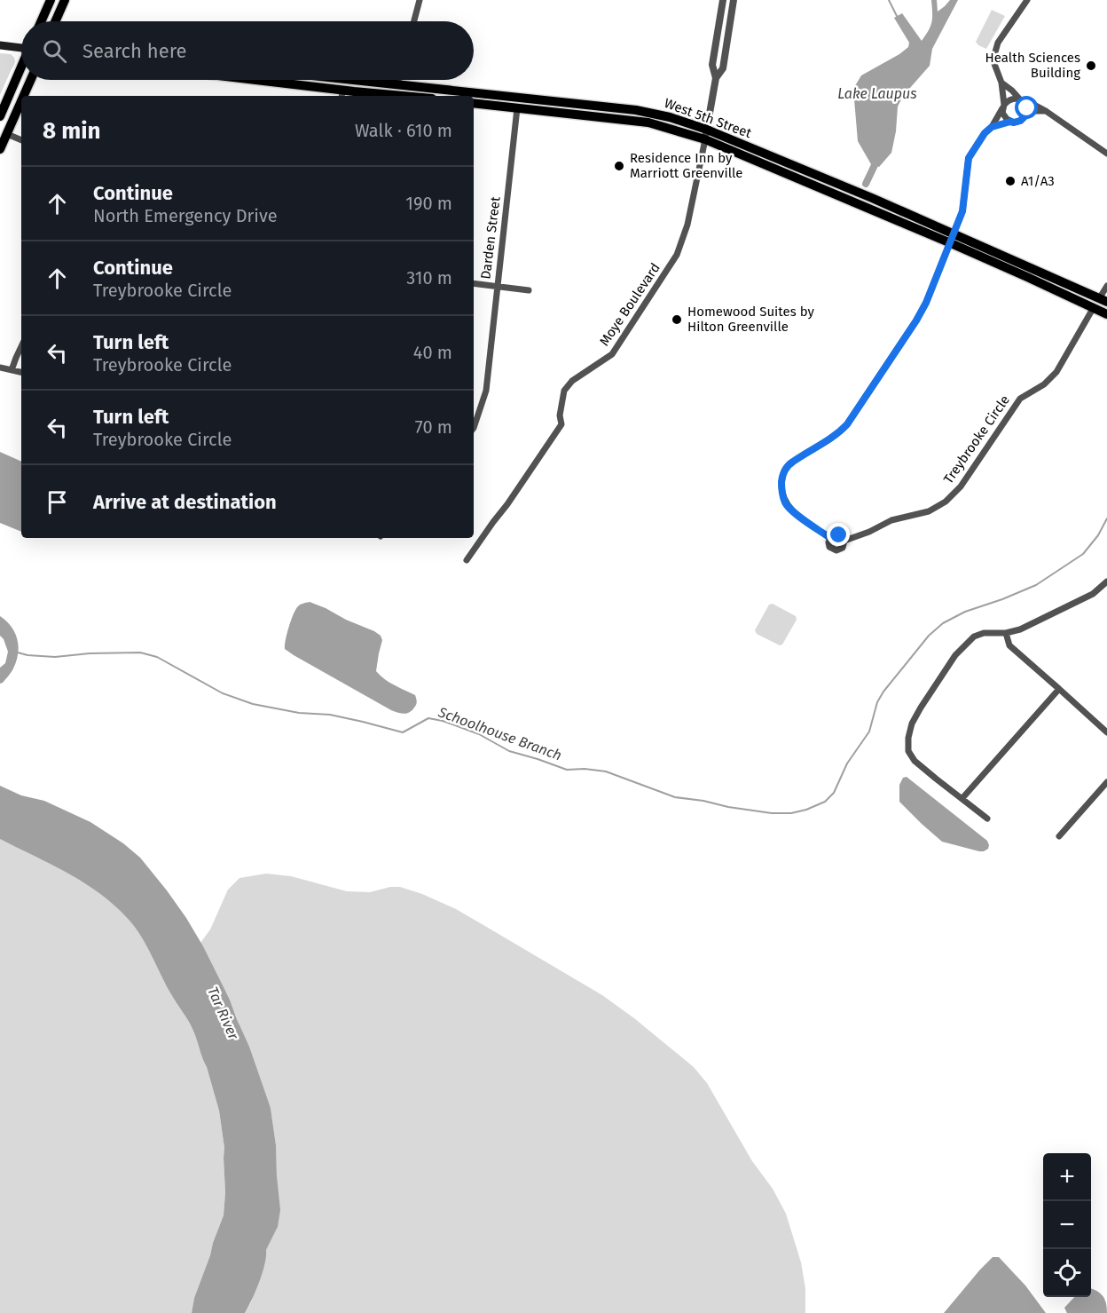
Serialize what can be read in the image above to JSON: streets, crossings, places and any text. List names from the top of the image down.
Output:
{
  "streets": {
    "main road": ["West 5th Street"],
    "street": ["Darden Street", "Moye Boulevard", "Treybrooke Circle"]
  },
  "crossings": [
    ["West 5th Street", "Darden Street"],
    ["West 5th Street", "Moye Boulevard"],
    ["West 5th Street", "Treybrooke Circle"]
  ],
  "water": ["Lake Laupus", "Schoolhouse Branch", "Tar River"],
  "places": [
    "Health Sciences Building",
    "Residence Inn by Marriott Greenville",
    "A1/A3",
    "Homewood Suites by Hilton Greenville"
  ],
  "page": {
    "search": "Search here",
    "heading": ["8 min", "Walk · 610 m"],
    "list": [
      ["Continue", "North Emergency Drive", "190 m"],
      ["Continue", "Treybrooke Circle", "310 m"],
      ["Turn left", "Treybrooke Circle", "40 m"],
      ["Turn left", "Treybrooke Circle", "70 m"],
      "Arrive at destination"
    ],
    "map_buttons": ["+", "−"]
  }
}
